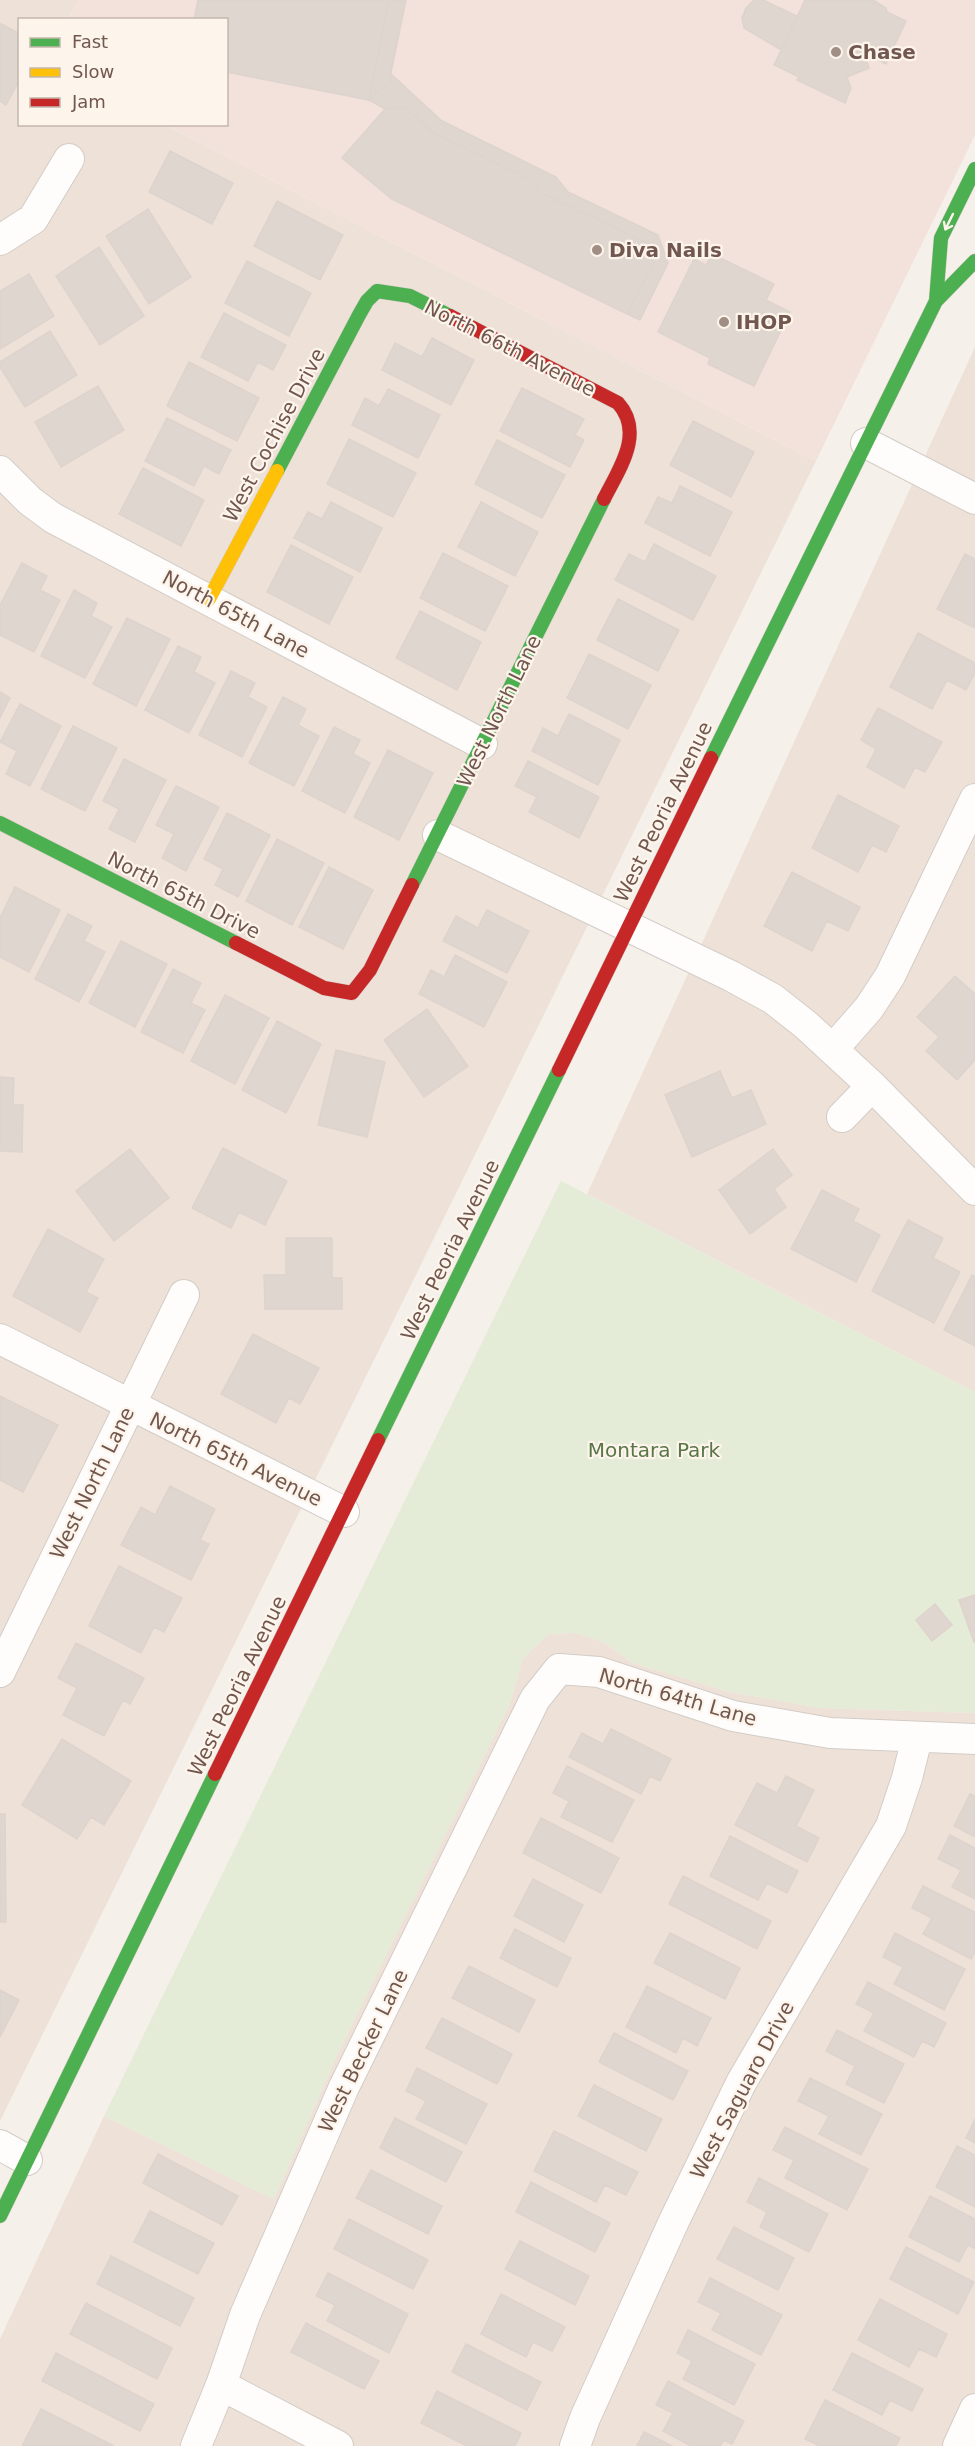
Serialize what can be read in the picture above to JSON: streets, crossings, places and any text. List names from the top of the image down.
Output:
{
  "streets": {
    "main road": [
      "North 66th Avenue",
      "West Cochise Drive",
      "West North Lane",
      "West Peoria Avenue",
      "North 65th Drive"
    ],
    "street": [
      "North 65th Lane",
      "North 65th Avenue",
      "North 64th Lane",
      "West Becker Lane",
      "West Saguaro Drive"
    ]
  },
  "crossings": [
    ["North 66th Avenue", "West Cochise Drive"],
    ["North 66th Avenue", "West North Lane"],
    ["West Cochise Drive", "North 65th Lane"],
    ["North 65th Lane", "West North Lane"],
    ["West North Lane", "North 65th Drive"],
    ["West North Lane", "North 65th Avenue"],
    ["West Peoria Avenue", "North 65th Avenue"],
    ["North 64th Lane", "West Becker Lane"],
    ["North 64th Lane", "West Saguaro Drive"]
  ],
  "parks": ["Montara Park"],
  "places": ["Chase", "Diva Nails", "IHOP"],
  "legend": ["Fast", "Slow", "Jam"]
}
